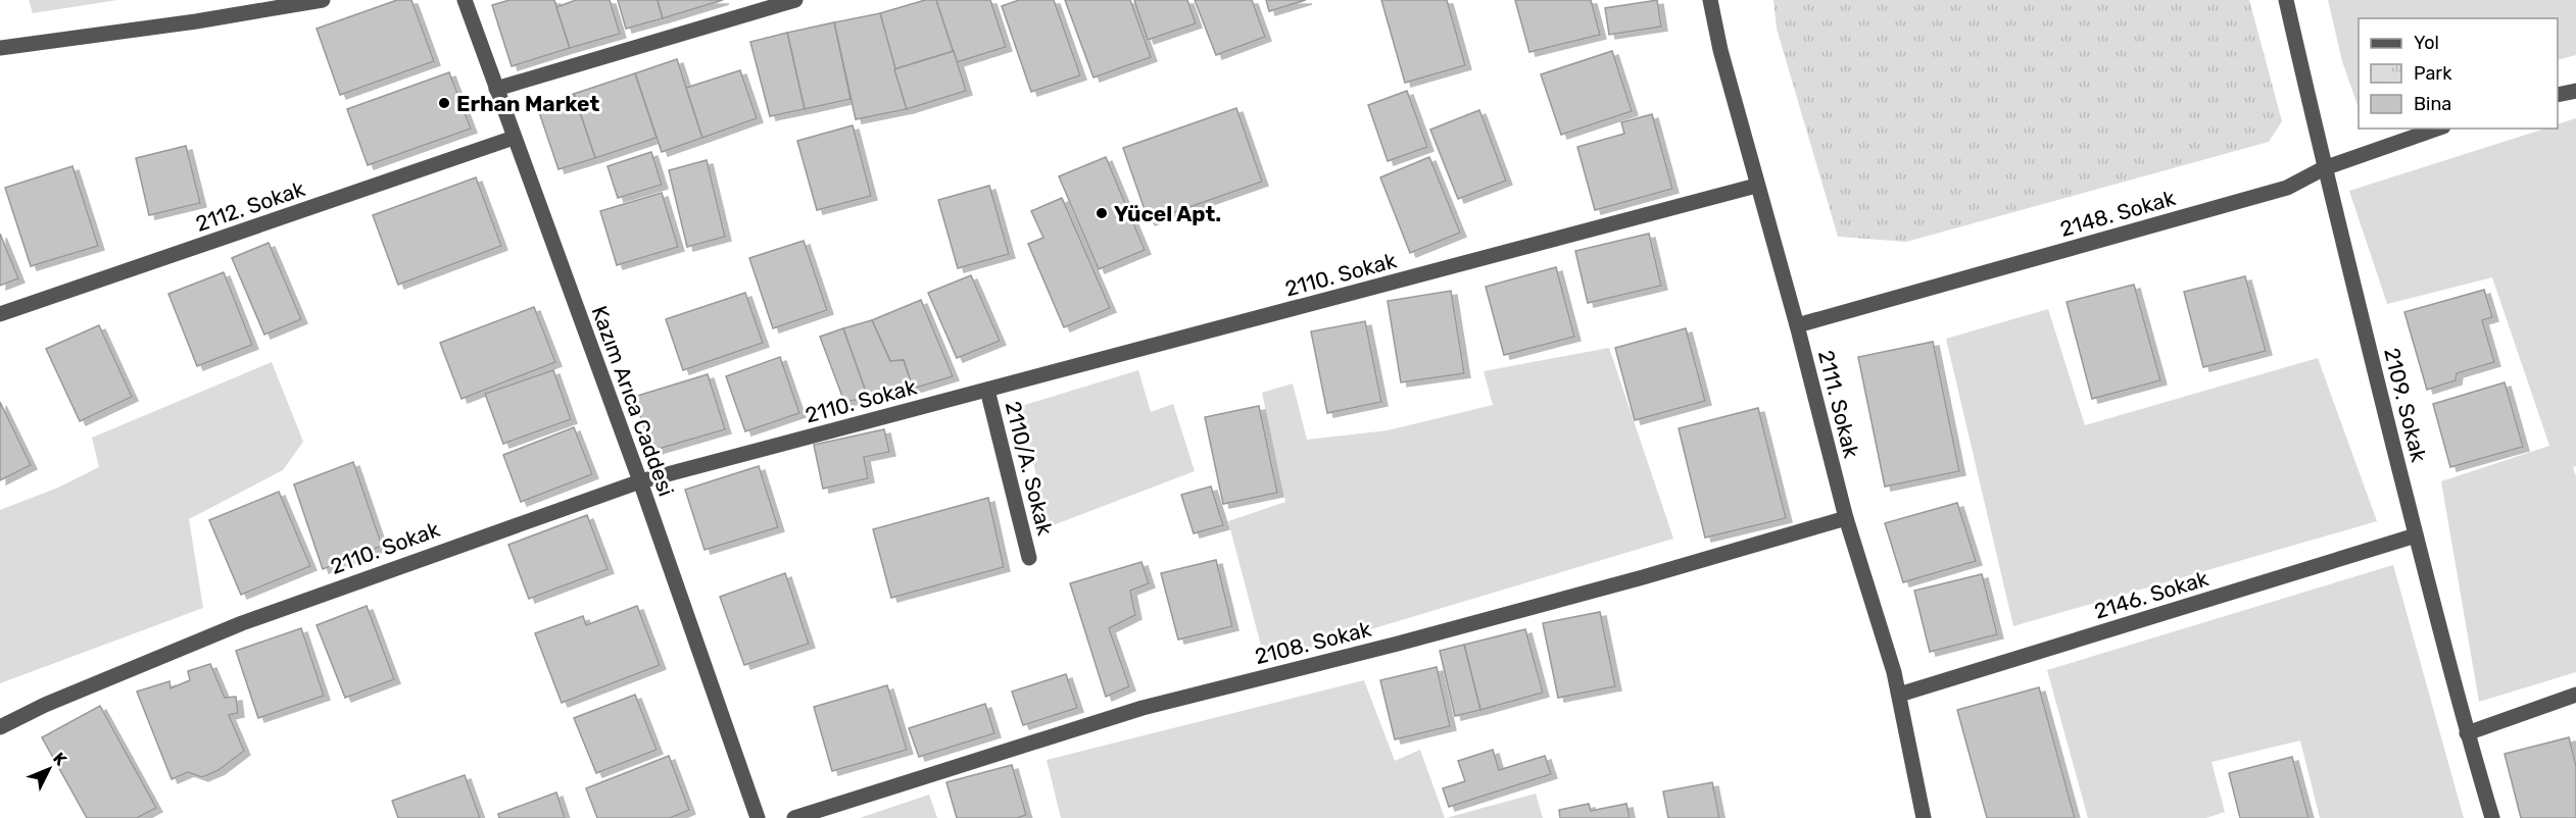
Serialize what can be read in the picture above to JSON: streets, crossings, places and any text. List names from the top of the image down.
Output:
{
  "streets": {
    "street": [
      "2112. Sokak",
      "2148. Sokak",
      "2110. Sokak",
      "Kazım Arıca Caddesi",
      "2111. Sokak",
      "2109. Sokak",
      "2110/A. Sokak",
      "2146. Sokak",
      "2108. Sokak"
    ]
  },
  "crossings": [
    ["2112. Sokak", "Kazım Arıca Caddesi"],
    ["2148. Sokak", "2111. Sokak"],
    ["2148. Sokak", "2109. Sokak"],
    ["2110. Sokak", "Kazım Arıca Caddesi"],
    ["2110. Sokak", "2111. Sokak"],
    ["2110. Sokak", "2110/A. Sokak"],
    ["2111. Sokak", "2146. Sokak"],
    ["2111. Sokak", "2108. Sokak"],
    ["2109. Sokak", "2146. Sokak"]
  ],
  "places": ["Erhan Market", "Yücel Apt."],
  "legend": ["Yol", "Park", "Bina"],
  "north": "top right"
}
